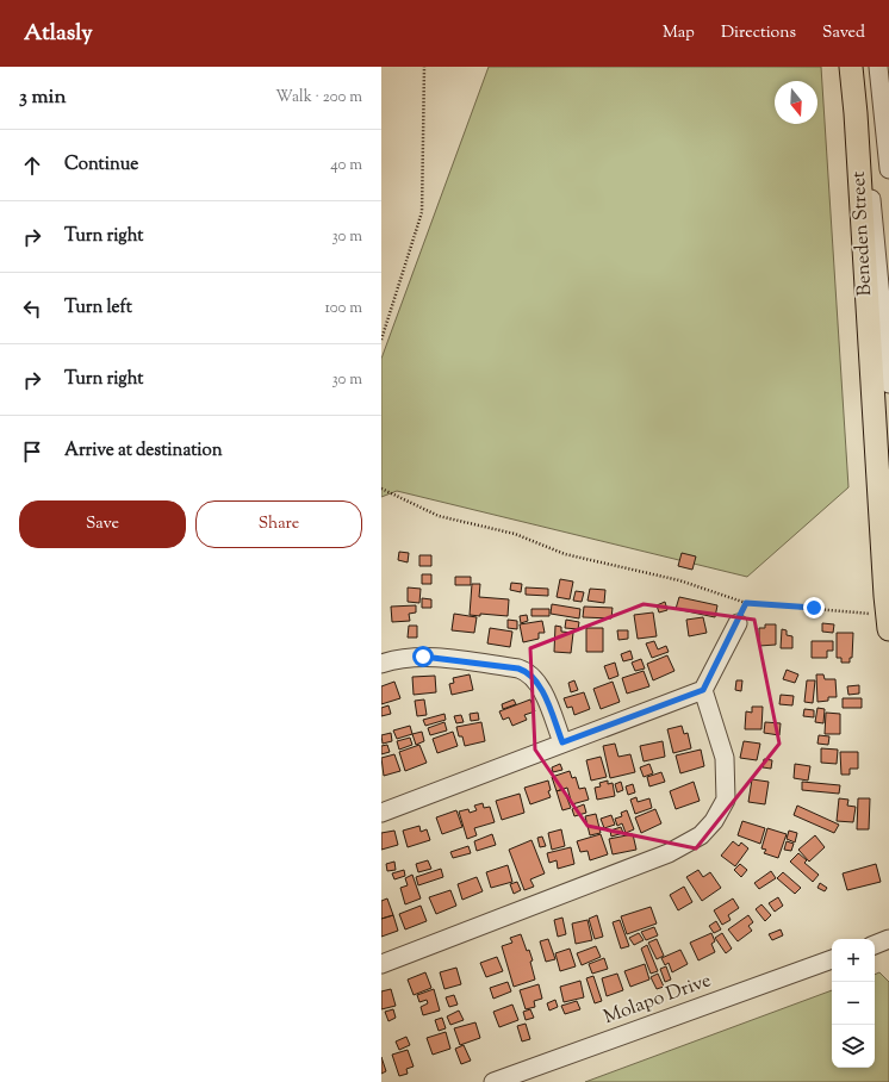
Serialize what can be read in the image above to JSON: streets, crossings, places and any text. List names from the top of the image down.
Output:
{
  "streets": {
    "main road": ["Beneden Street"],
    "street": ["Molapo Drive"]
  },
  "north": "bottom",
  "page": {
    "header": "Atlasly",
    "nav": ["Map", "Directions", "Saved"],
    "heading": ["3 min", "Walk · 200 m"],
    "list": [
      ["Continue", "40 m"],
      ["Turn right", "30 m"],
      ["Turn left", "100 m"],
      ["Turn right", "30 m"],
      "Arrive at destination"
    ],
    "buttons": ["Save", "Share"],
    "map_buttons": ["+", "−"]
  }
}
